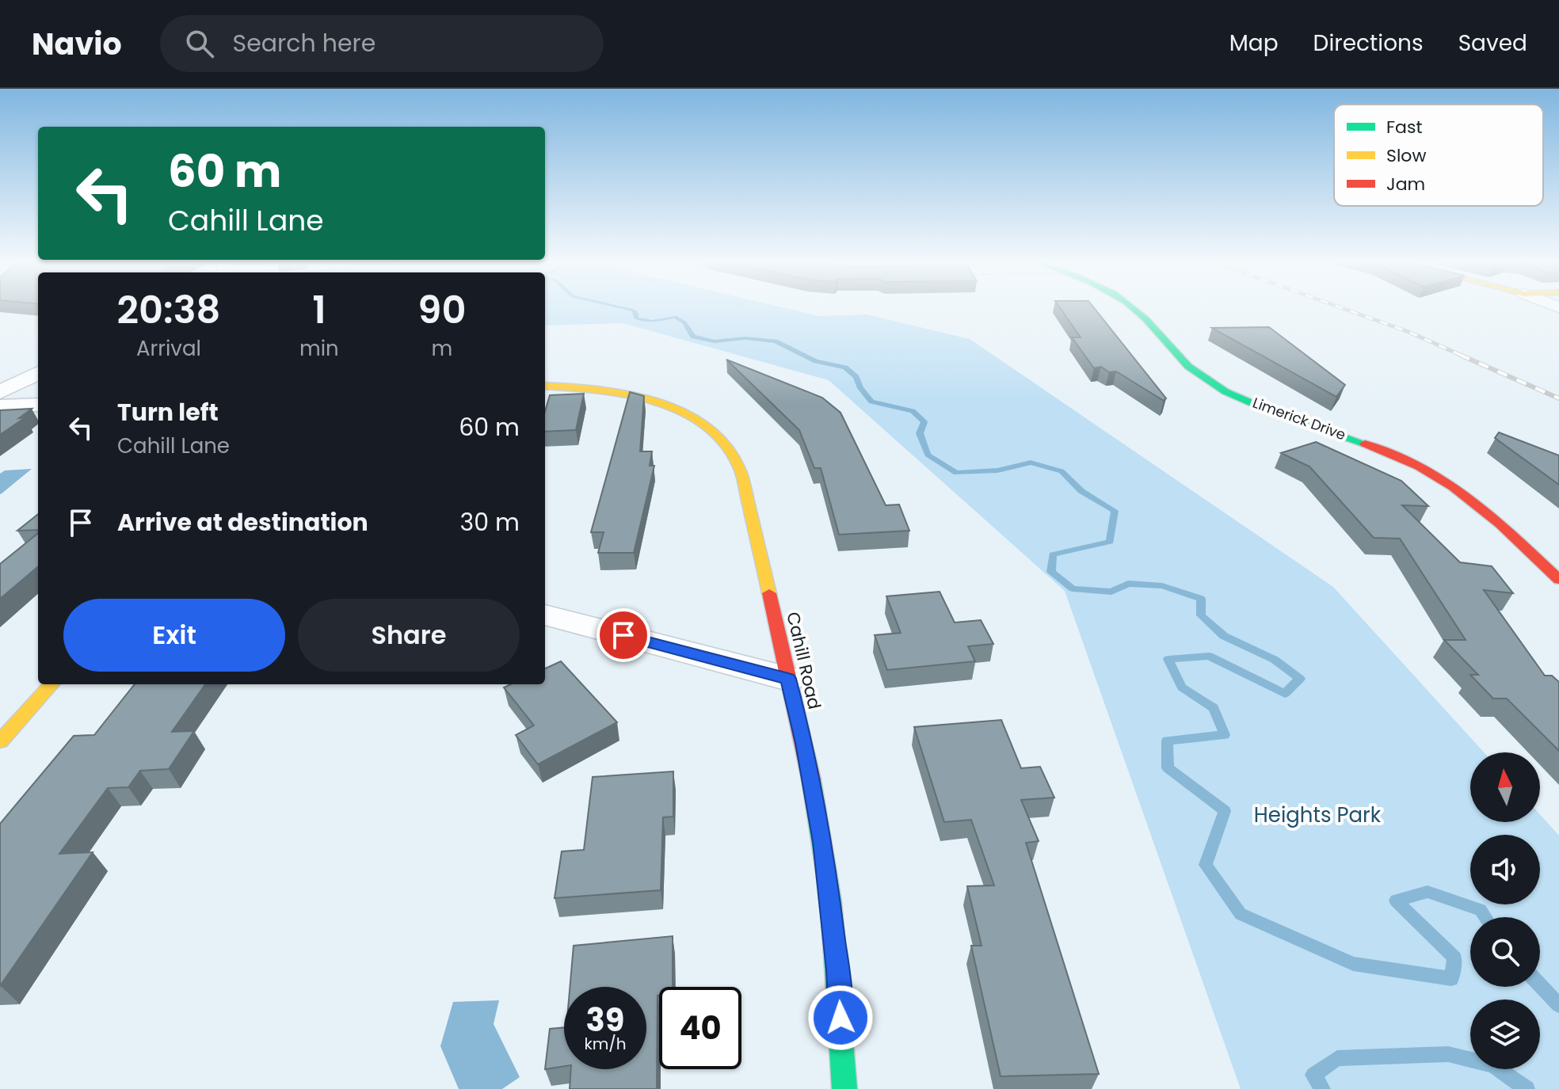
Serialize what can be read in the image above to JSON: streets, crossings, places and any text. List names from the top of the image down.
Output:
{
  "streets": {
    "street": ["Limerick Drive", "Cahill Road"]
  },
  "parks": ["Heights Park"],
  "legend": ["Fast", "Slow", "Jam"],
  "north": "top",
  "page": {
    "header": "Navio",
    "search": "Search here",
    "nav": ["Map", "Directions", "Saved"],
    "turn": ["60 m", "Cahill Lane"],
    "eta": [
      "20:38",
      "Arrival",
      "1",
      "min",
      "90",
      "m"
    ],
    "list": [
      {
        "name": "Turn left",
        "note": "Cahill Lane",
        "value": "60 m"
      },
      {
        "name": "Arrive at destination",
        "value": "30 m"
      }
    ],
    "buttons": ["Exit", "Share"],
    "speed": "39 km/h",
    "limit": "40"
  }
}
